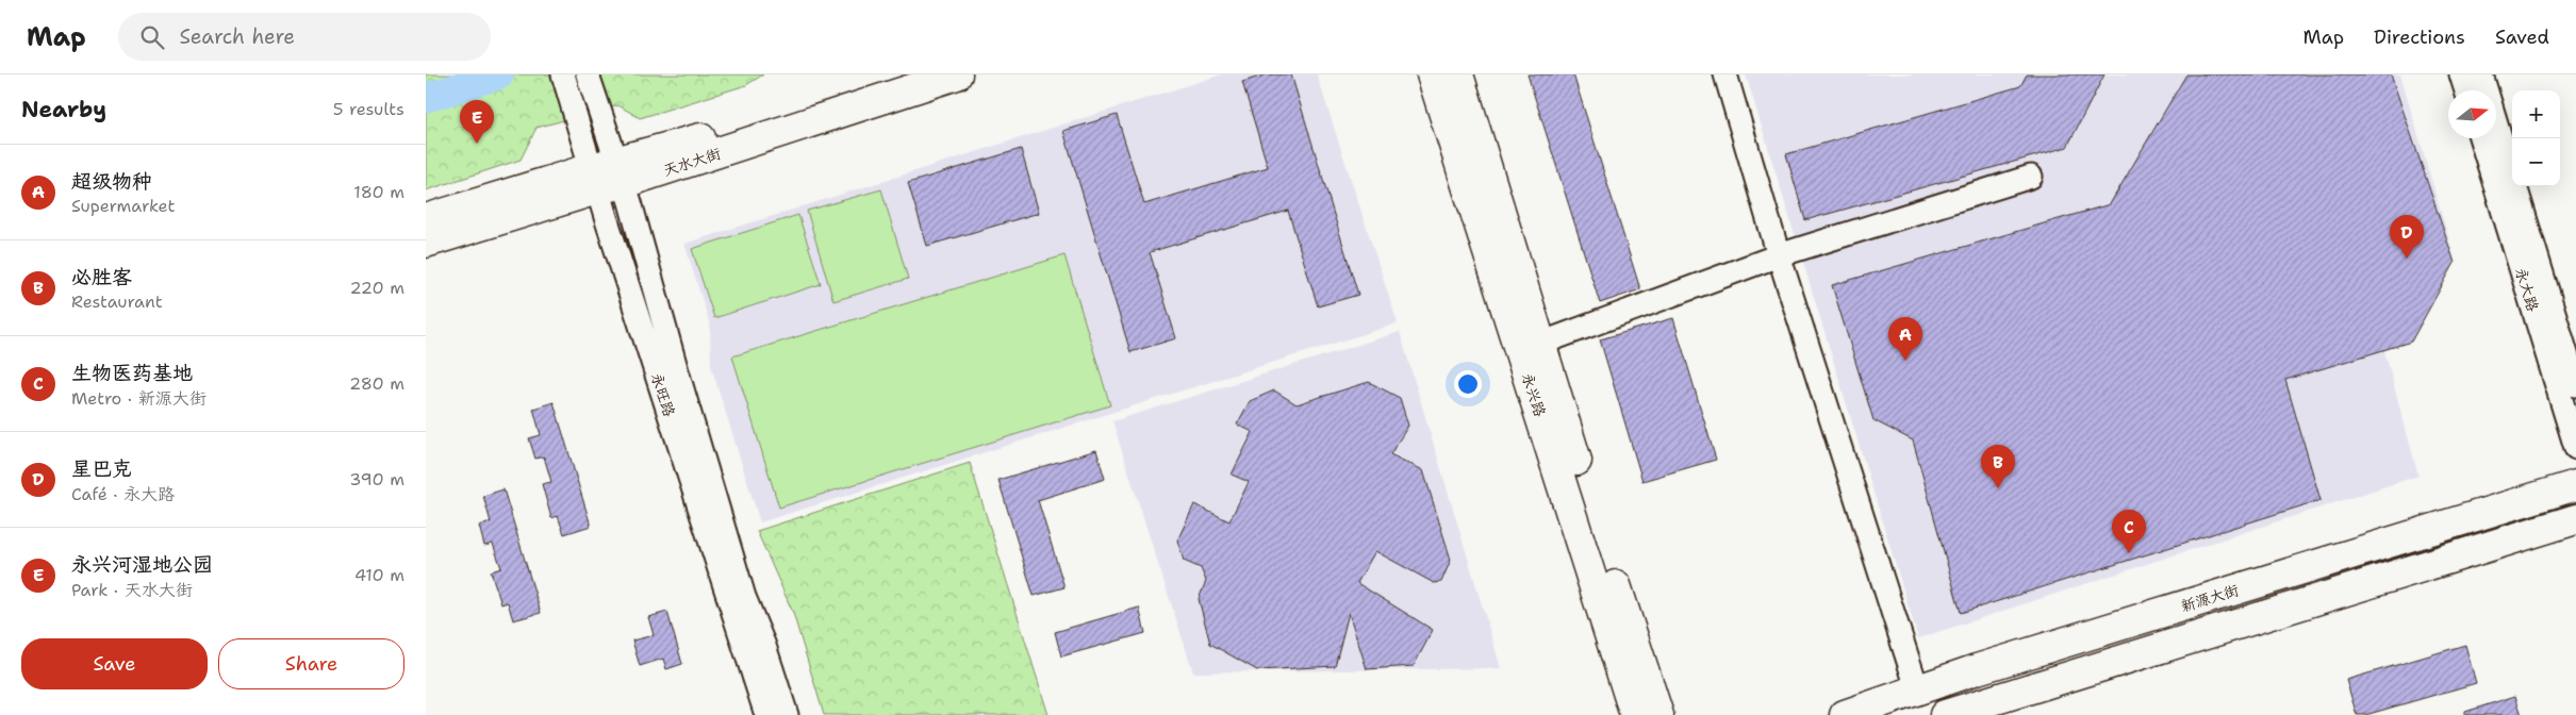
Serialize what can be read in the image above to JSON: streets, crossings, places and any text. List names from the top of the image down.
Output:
{
  "streets": {
    "main road": ["天水大街", "永兴路", "新源大街"],
    "street": ["永大路", "永旺路"]
  },
  "crossings": [
    ["天水大街", "永旺路"]
  ],
  "north": "right",
  "page": {
    "header": "Map",
    "search": "Search here",
    "nav": ["Map", "Directions", "Saved"],
    "heading": ["Nearby", "5 results"],
    "map_buttons": ["+", "−"],
    "pins": [
      "E",
      "D",
      "A",
      "B",
      "C"
    ],
    "list": [
      {
        "mark": "A",
        "name": "超级物种",
        "note": "Supermarket",
        "value": "180 m"
      },
      {
        "mark": "B",
        "name": "必胜客",
        "note": "Restaurant",
        "value": "220 m"
      },
      {
        "mark": "C",
        "name": "生物医药基地",
        "note": "Metro · 新源大街",
        "value": "280 m"
      },
      {
        "mark": "D",
        "name": "星巴克",
        "note": "Café · 永大路",
        "value": "390 m"
      },
      {
        "mark": "E",
        "name": "永兴河湿地公园",
        "note": "Park · 天水大街",
        "value": "410 m"
      }
    ],
    "buttons": ["Save", "Share"]
  }
}
